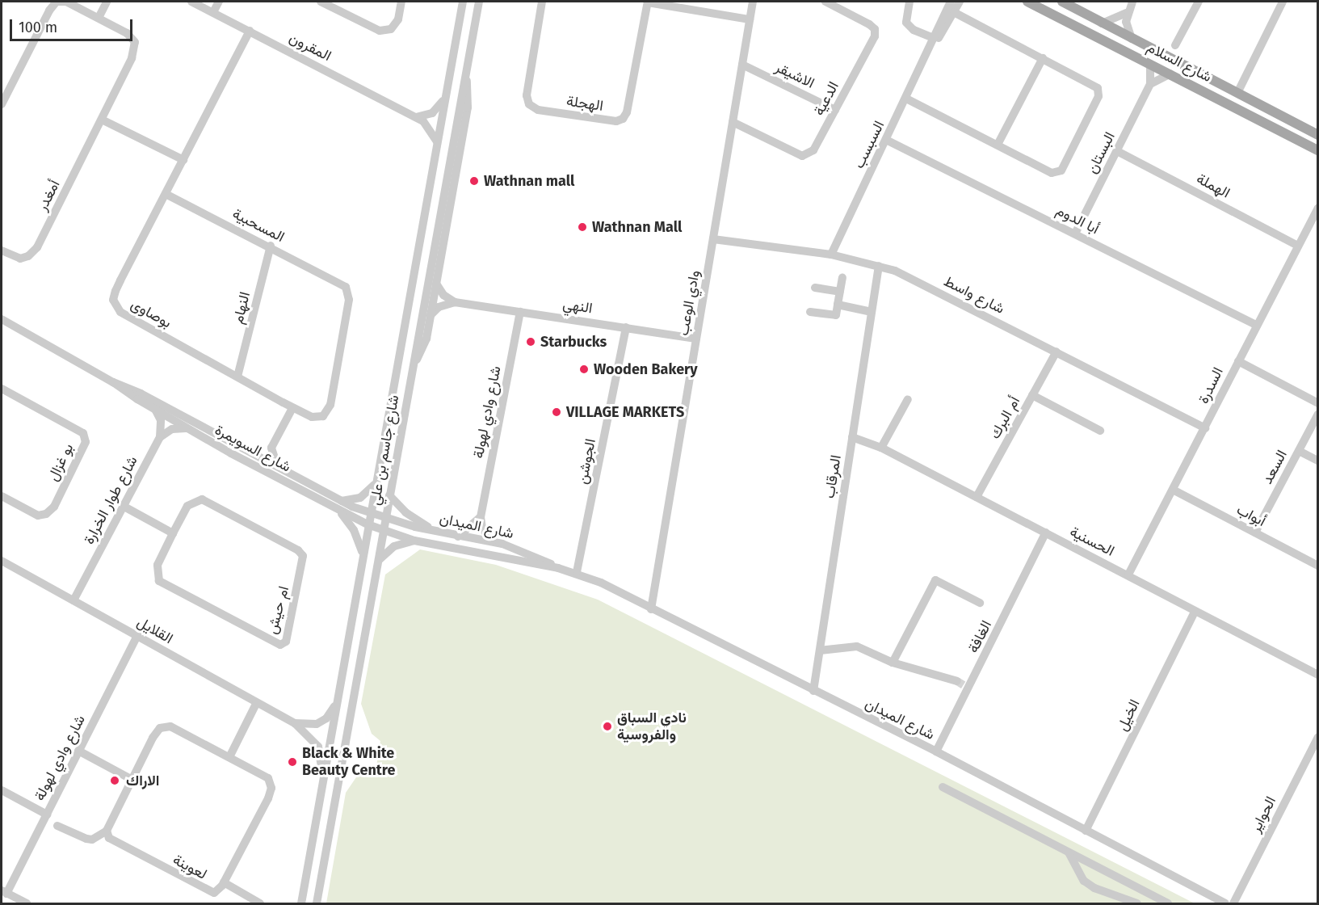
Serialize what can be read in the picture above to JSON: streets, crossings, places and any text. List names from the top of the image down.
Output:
{
  "streets": {
    "main road": ["شارع السلام"],
    "street": [
      "المقرون",
      "الاشيقر",
      "الدعية",
      "الهجلة",
      "السبسب",
      "البستان",
      "الهملة",
      "أمغدر",
      "أبا الدوم",
      "المسحبية",
      "شارع واسط",
      "وادي الوعب",
      "النهي",
      "النهام",
      "بوصاوى",
      "السدرة",
      "شارع وادي لهولة",
      "أم البرك",
      "شارع السويمرة",
      "شارع جاسم بن علي",
      "الجوشن",
      "بو غزال",
      "السعد",
      "المرقاب",
      "شارع طوار الخرارة",
      "أبواب",
      "شارع الميدان",
      "الحسنية",
      "ام حيش",
      "القلايل",
      "الغافة",
      "الخيل",
      "الحواير",
      "لعوينة"
    ]
  },
  "crossings": [
    ["المقرون", "بوصاوى"],
    ["المقرون", "شارع جاسم بن علي"],
    ["شارع السلام", "البستان"],
    ["الاشيقر", "الدعية"],
    ["الاشيقر", "وادي الوعب"],
    ["الدعية", "وادي الوعب"],
    ["الهجلة", "وادي الوعب"],
    ["السبسب", "أبا الدوم"],
    ["السبسب", "شارع واسط"],
    ["البستان", "الهملة"],
    ["البستان", "أبا الدوم"],
    ["الهملة", "السدرة"],
    ["أبا الدوم", "السدرة"],
    ["المسحبية", "النهام"],
    ["المسحبية", "بوصاوى"],
    ["شارع واسط", "وادي الوعب"],
    ["شارع واسط", "السدرة"],
    ["شارع واسط", "أم البرك"],
    ["شارع واسط", "المرقاب"],
    ["وادي الوعب", "النهي"],
    ["وادي الوعب", "شارع الميدان"],
    ["النهي", "شارع وادي لهولة"],
    ["النهي", "الجوشن"],
    ["النهام", "بوصاوى"],
    ["السدرة", "أبواب"],
    ["السدرة", "الحسنية"],
    ["شارع وادي لهولة", "القلايل"],
    ["أم البرك", "الحسنية"],
    ["شارع السويمرة", "شارع جاسم بن علي"],
    ["شارع السويمرة", "شارع الميدان"],
    ["شارع جاسم بن علي", "شارع الميدان"],
    ["شارع جاسم بن علي", "القلايل"],
    ["الجوشن", "شارع الميدان"],
    ["السعد", "أبواب"],
    ["المرقاب", "شارع الميدان"],
    ["المرقاب", "الحسنية"],
    ["شارع طوار الخرارة", "القلايل"],
    ["شارع الميدان", "الغافة"],
    ["شارع الميدان", "الخيل"],
    ["الحسنية", "الغافة"],
    ["الحسنية", "الخيل"]
  ],
  "places": [
    "Wathnan mall",
    "Wathnan Mall",
    "Starbucks",
    "Wooden Bakery",
    "VILLAGE MARKETS",
    "نادي السباق والفروسية",
    "Black & White Beauty Centre",
    "الاراك"
  ],
  "scale_bar": "100 m"
}
